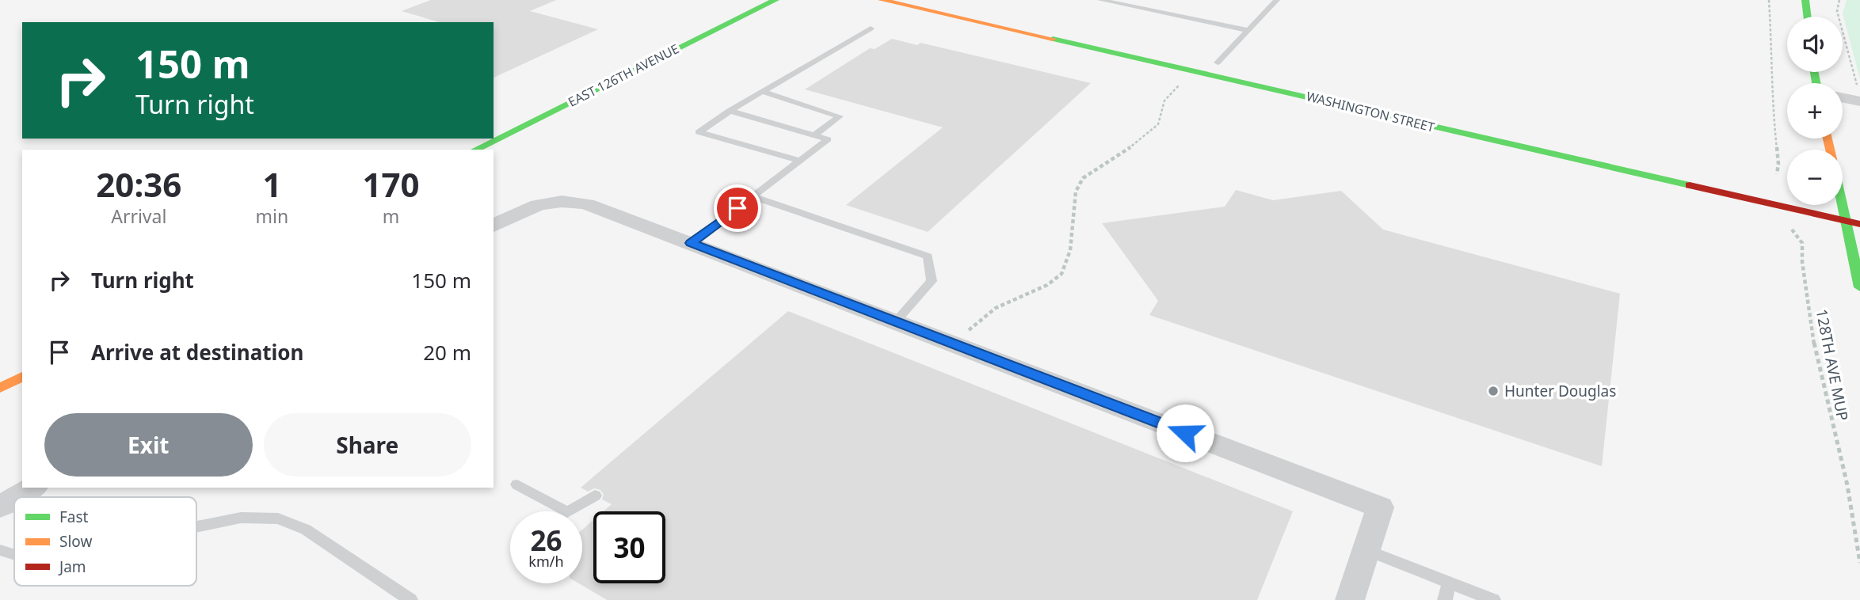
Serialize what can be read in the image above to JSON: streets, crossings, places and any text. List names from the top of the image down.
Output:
{
  "streets": {
    "main road": ["EAST 126TH AVENUE", "WASHINGTON STREET"],
    "path": ["128TH AVE MUP"]
  },
  "places": ["Hunter Douglas"],
  "legend": ["Fast", "Slow", "Jam"],
  "page": {
    "map_buttons": ["+", "−"],
    "turn": ["150 m", "Turn right"],
    "eta": [
      "20:36",
      "Arrival",
      "1",
      "min",
      "170",
      "m"
    ],
    "list": [
      {
        "name": "Turn right",
        "value": "150 m"
      },
      {
        "name": "Arrive at destination",
        "value": "20 m"
      }
    ],
    "buttons": ["Exit", "Share"],
    "speed": "26 km/h",
    "limit": "30"
  }
}
